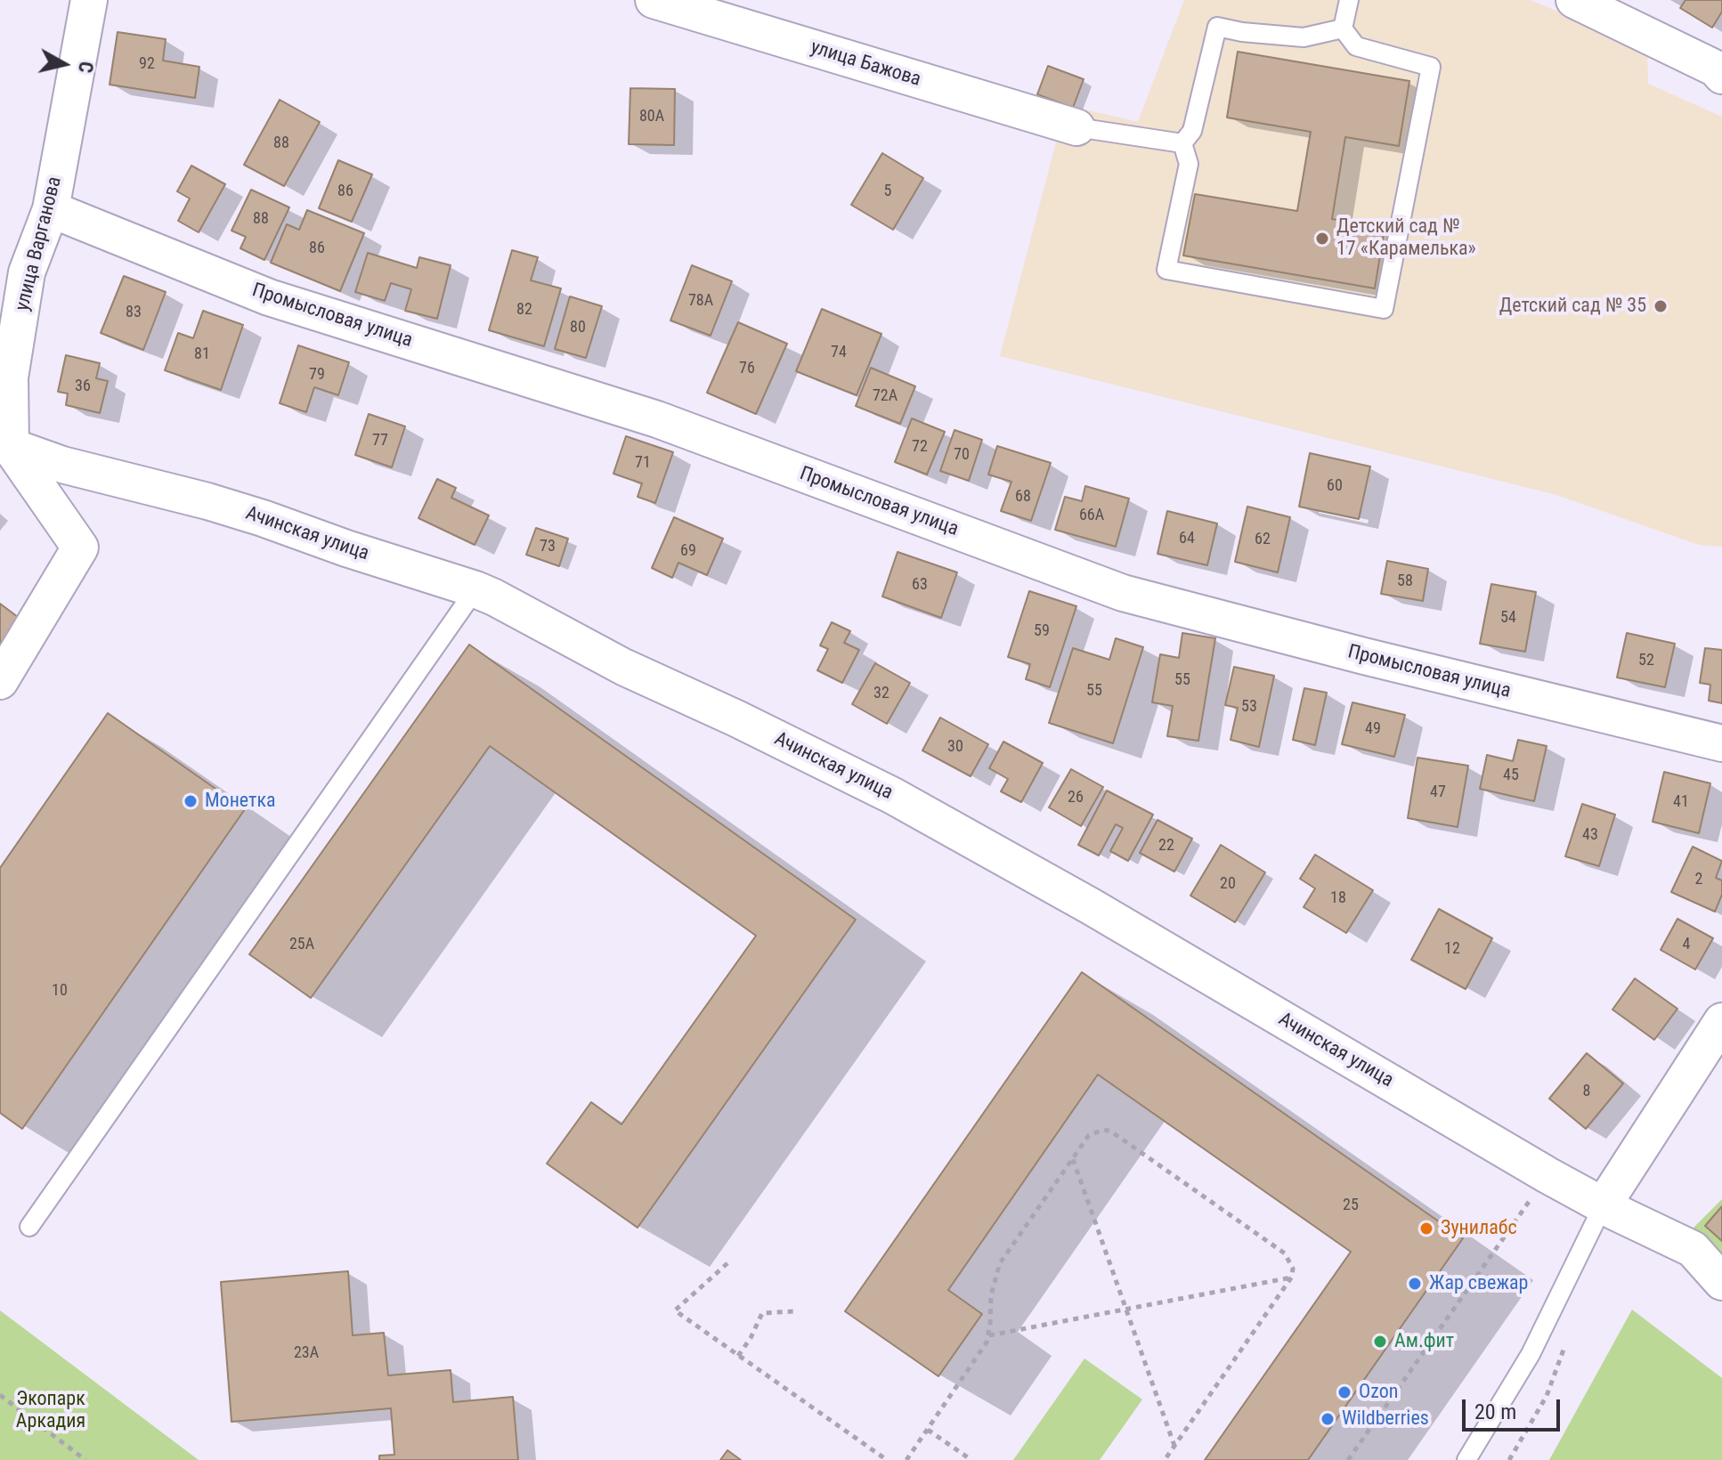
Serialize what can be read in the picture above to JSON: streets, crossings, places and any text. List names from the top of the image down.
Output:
{
  "streets": {
    "street": [
      "улица Бажова",
      "улица Варганова",
      "Промысловая улица",
      "Ачинская улица"
    ]
  },
  "crossings": [
    ["улица Варганова", "Промысловая улица"],
    ["улица Варганова", "Ачинская улица"]
  ],
  "parks": ["Экопарк Аркадия"],
  "places": [
    "Детский сад № 17 «Карамелька»",
    "Детский сад № 35",
    "Монетка",
    "Зунилабс",
    "Жар свежар",
    "Ам.фит",
    "Ozon",
    "Wildberries"
  ],
  "house_numbers": [
    "92",
    "80А",
    "88",
    "86",
    "5",
    "88",
    "86",
    "78А",
    "82",
    "83",
    "80",
    "74",
    "81",
    "76",
    "79",
    "36",
    "72А",
    "77",
    "72",
    "70",
    "71",
    "60",
    "68",
    "66А",
    "64",
    "62",
    "73",
    "69",
    "58",
    "63",
    "54",
    "59",
    "52",
    "55",
    "55",
    "32",
    "53",
    "49",
    "30",
    "45",
    "47",
    "26",
    "41",
    "43",
    "22",
    "2",
    "20",
    "18",
    "25А",
    "4",
    "12",
    "10",
    "8",
    "25",
    "23А"
  ],
  "scale_bar": "20 m",
  "north": "right"
}
